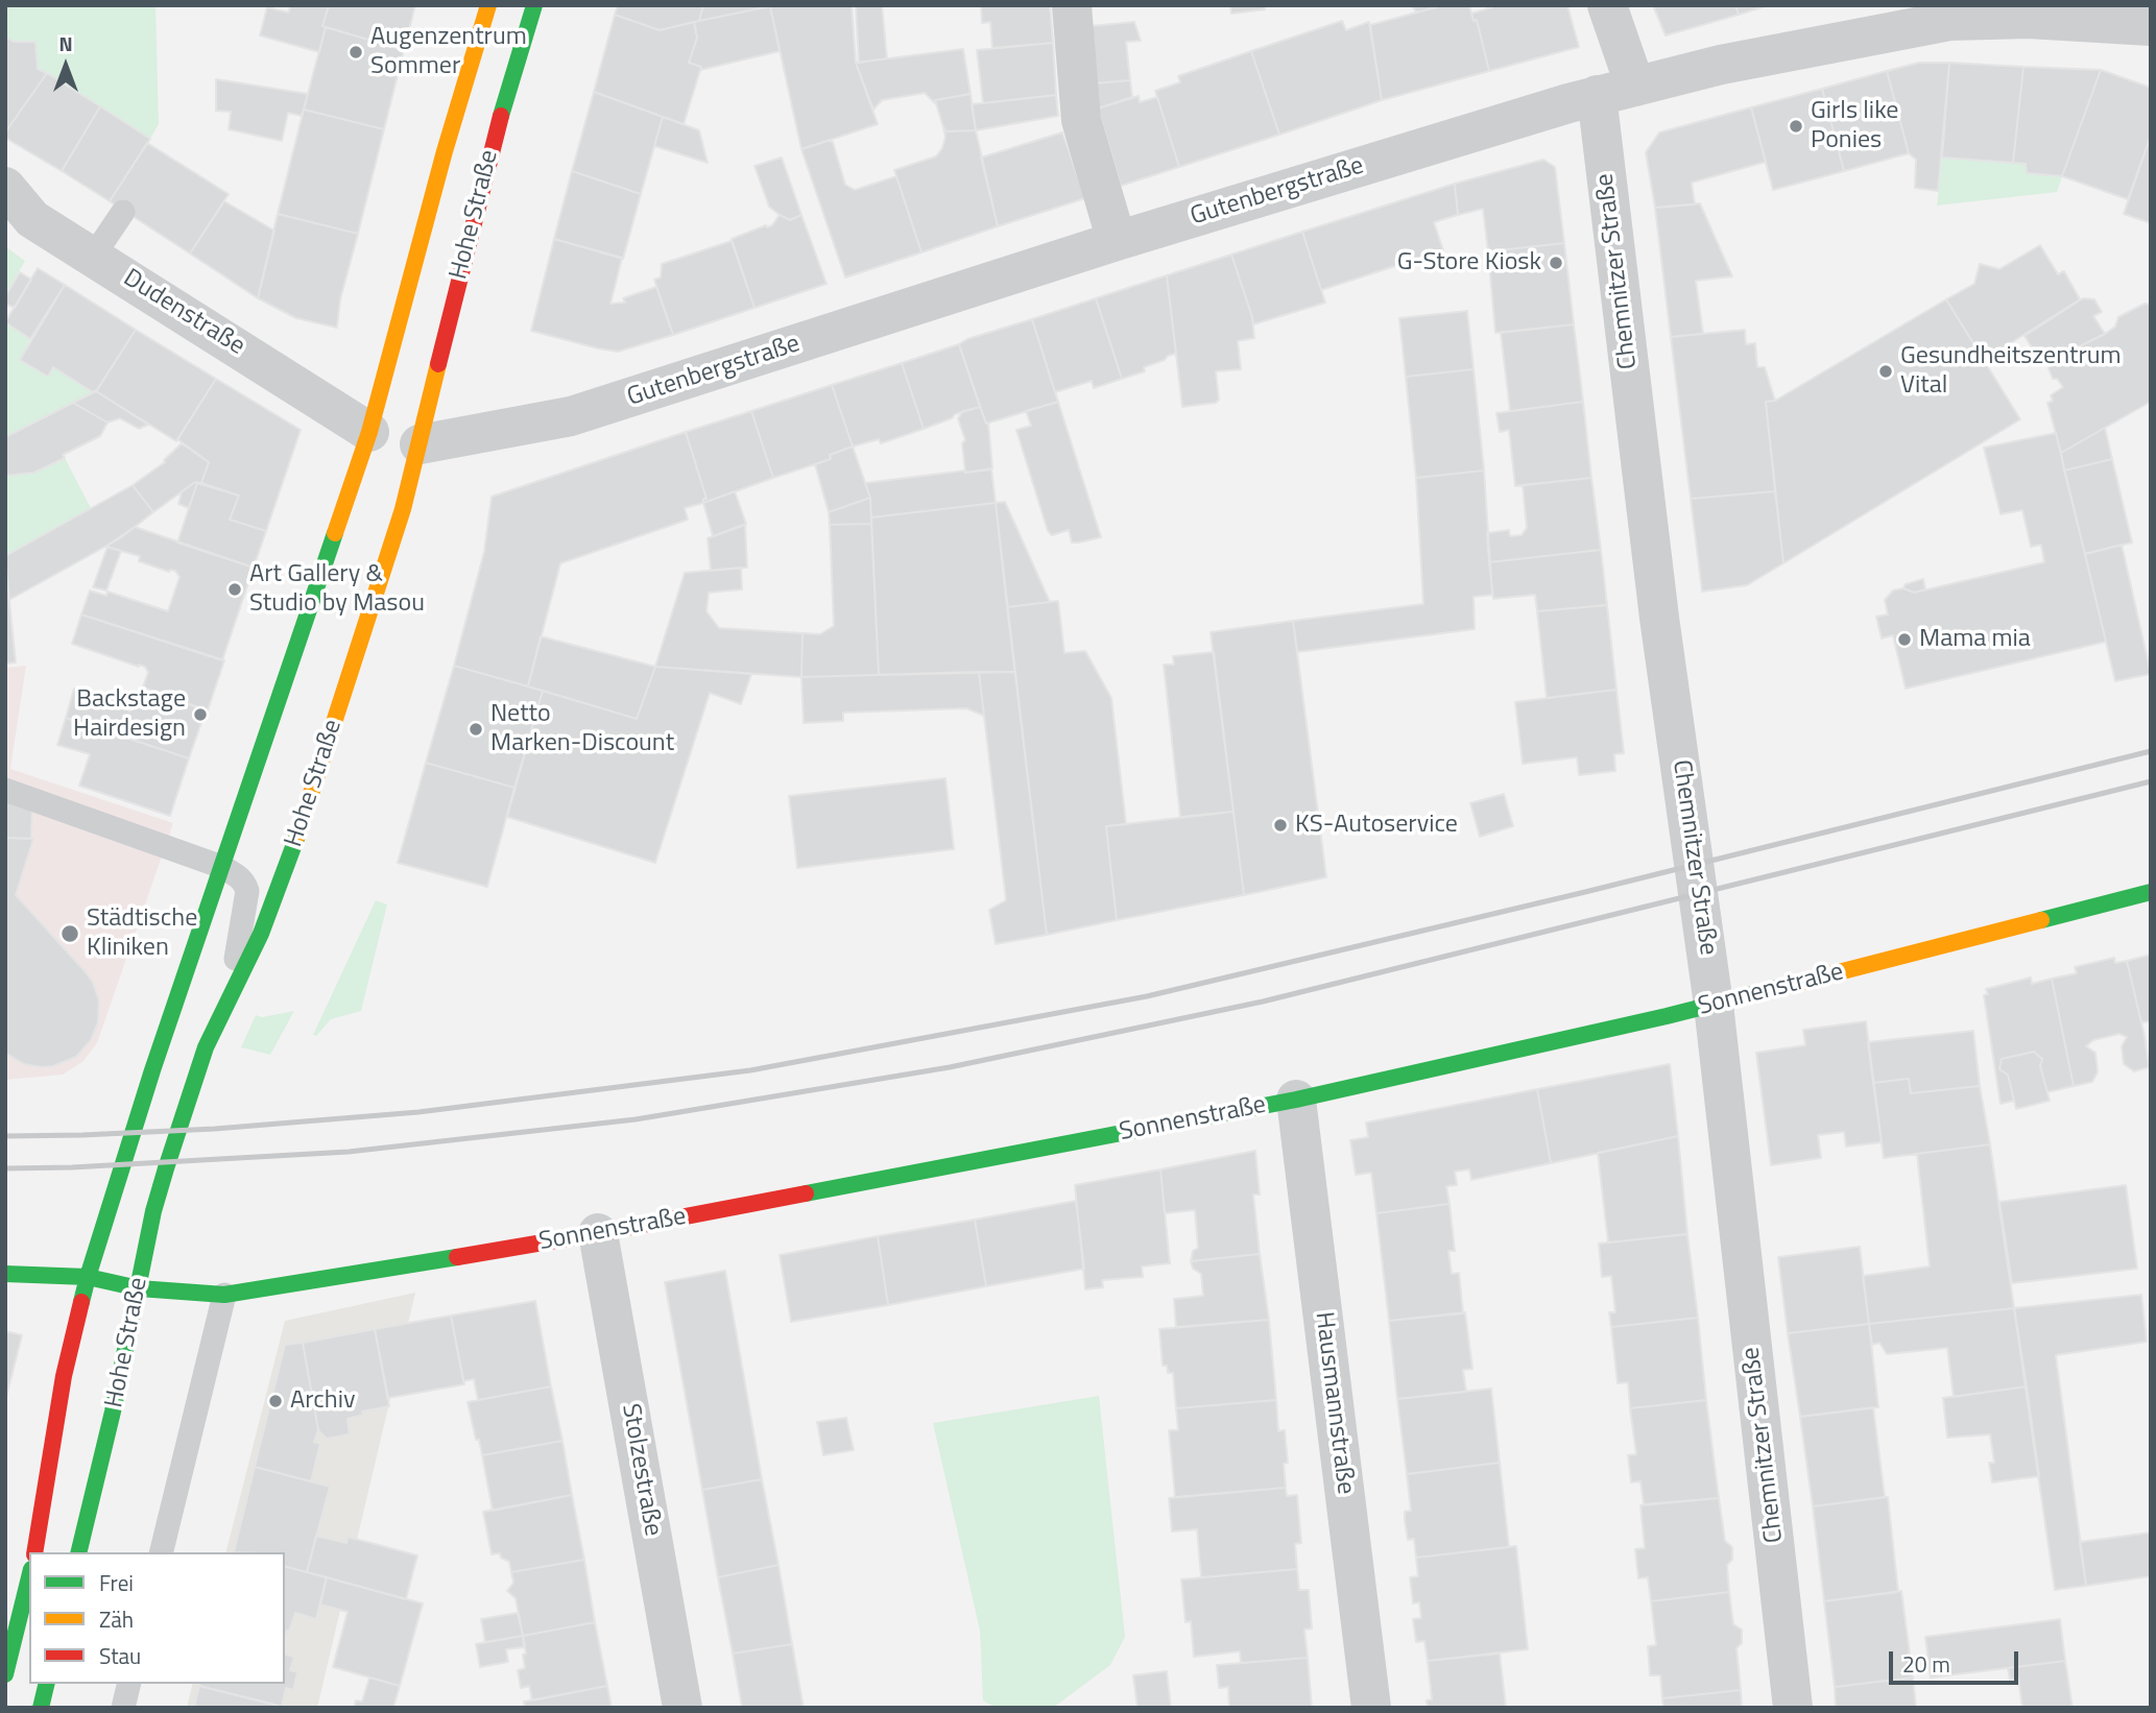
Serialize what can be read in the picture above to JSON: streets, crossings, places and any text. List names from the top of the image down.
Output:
{
  "streets": {
    "main road": ["Hohe Straße", "Sonnenstraße"],
    "street": [
      "Gutenbergstraße",
      "Chemnitzer Straße",
      "Dudenstraße",
      "Hausmannstraße",
      "Stolzestraße"
    ]
  },
  "crossings": [
    ["Gutenbergstraße", "Hohe Straße"],
    ["Gutenbergstraße", "Chemnitzer Straße"],
    ["Gutenbergstraße", "Dudenstraße"],
    ["Hohe Straße", "Dudenstraße"],
    ["Chemnitzer Straße", "Sonnenstraße"],
    ["Sonnenstraße", "Hausmannstraße"],
    ["Sonnenstraße", "Stolzestraße"]
  ],
  "places": [
    "Augenzentrum Sommer",
    "Girls like Ponies",
    "G-Store Kiosk",
    "Gesundheitszentrum Vital",
    "Art Gallery & Studio by Masou",
    "Mama mia",
    "Backstage Hairdesign",
    "Netto Marken-Discount",
    "KS-Autoservice",
    "Städtische Kliniken",
    "Archiv"
  ],
  "legend": ["Frei", "Zäh", "Stau"],
  "scale_bar": "20 m",
  "north": "top"
}
